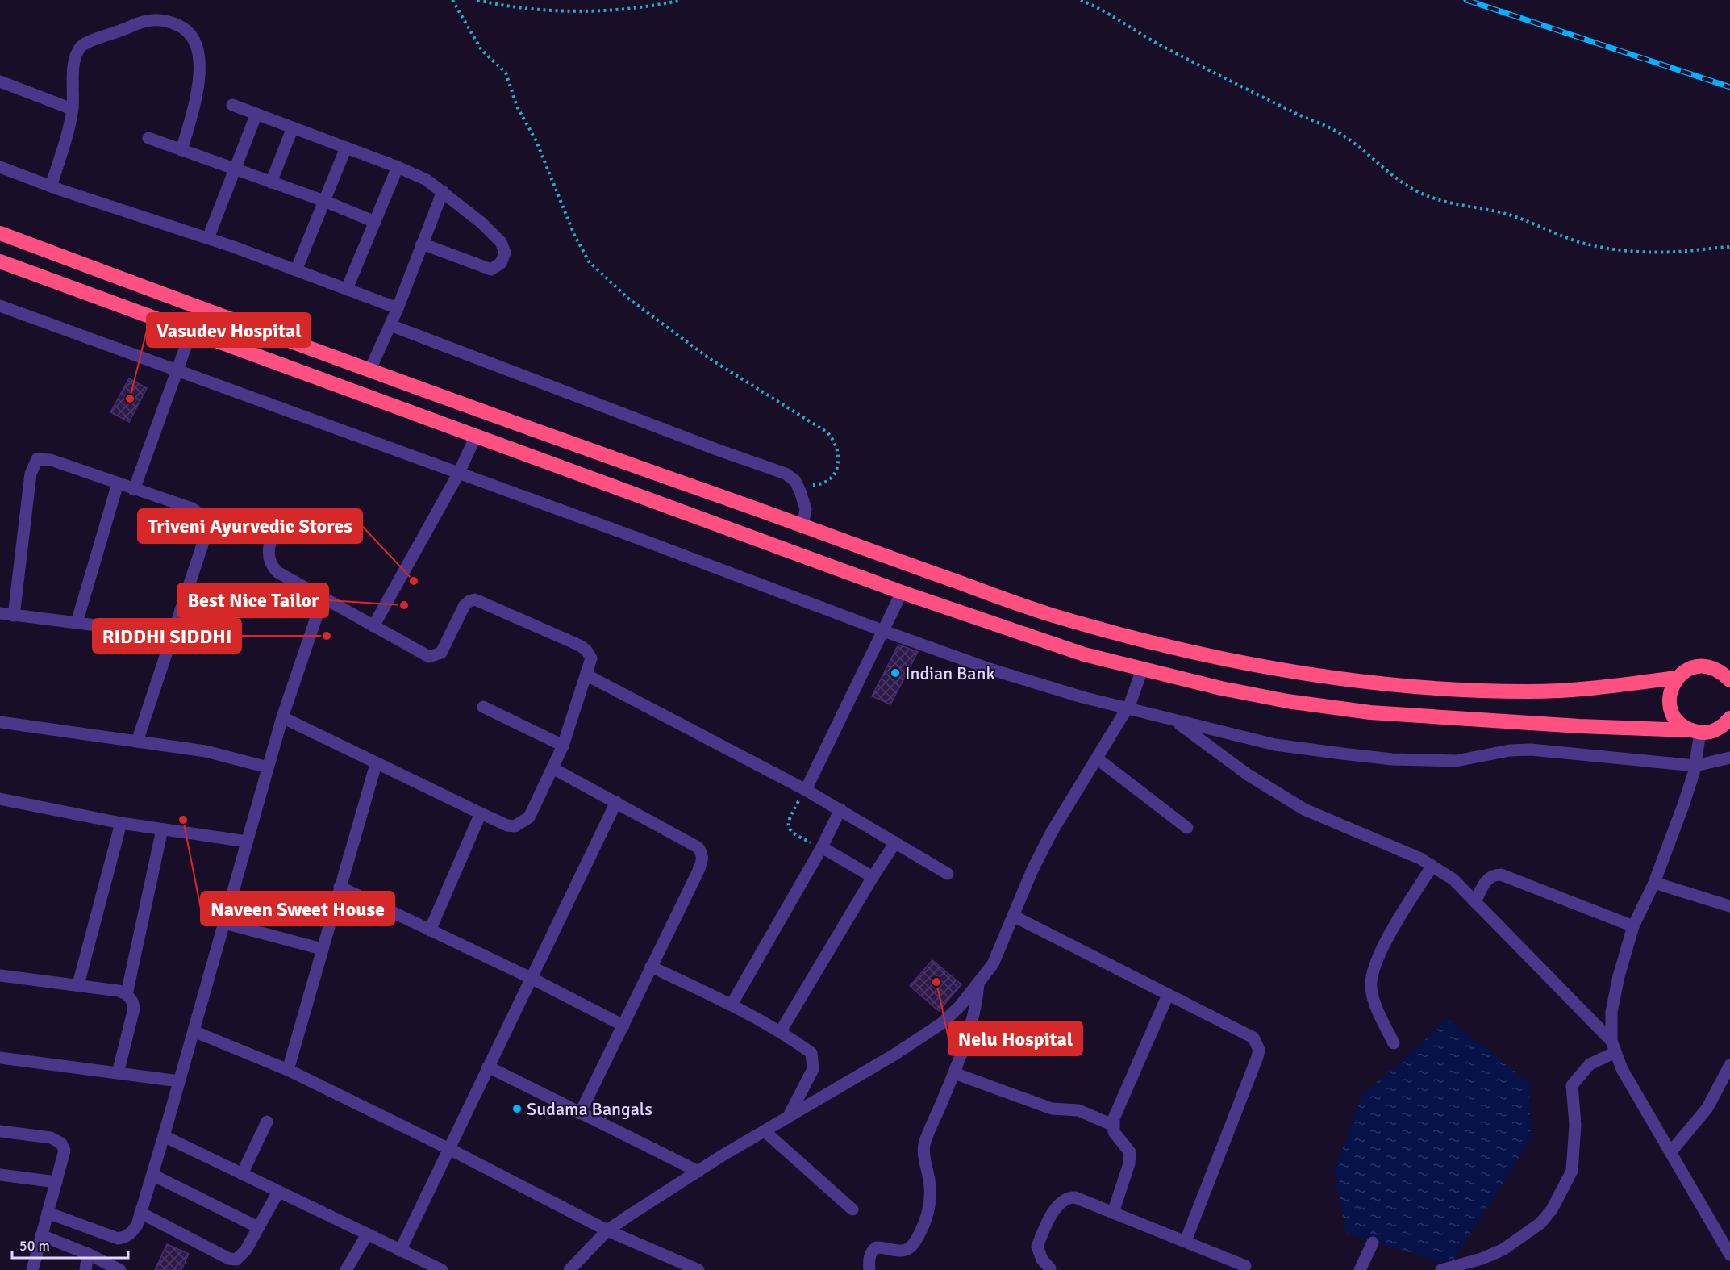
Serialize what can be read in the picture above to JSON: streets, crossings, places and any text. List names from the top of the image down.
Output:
{
  "places": [
    "Vasudev Hospital",
    "Triveni Ayurvedic Stores",
    "Best Nice Tailor",
    "RIDDHI SIDDHI",
    "Indian Bank",
    "Naveen Sweet House",
    "Nelu Hospital",
    "Sudama Bangals"
  ],
  "scale_bar": "50 m"
}
